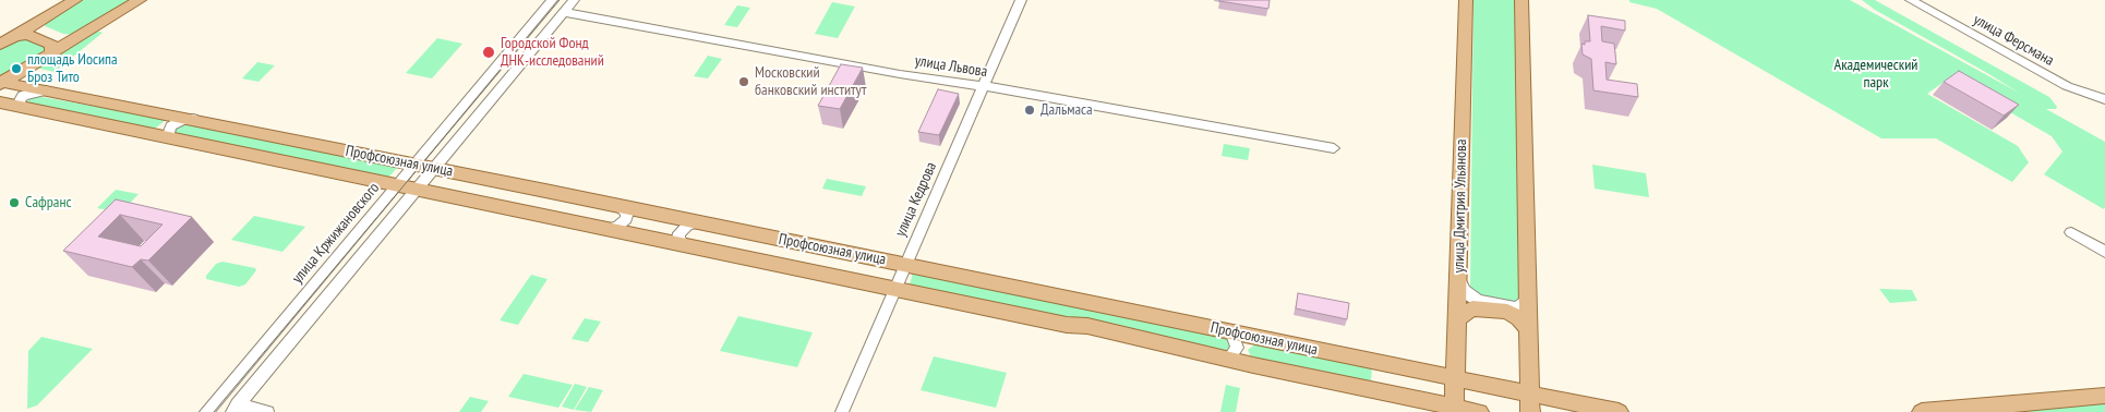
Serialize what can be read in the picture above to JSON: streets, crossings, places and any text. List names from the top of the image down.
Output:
{
  "streets": {
    "main road": ["Профсоюзная улица", "улица Дмитрия Ульянова"],
    "street": [
      "улица Ферсмана",
      "улица Львова",
      "улица Кедрова",
      "улица Кржижановского"
    ]
  },
  "crossings": [
    ["улица Львова", "улица Кедрова"],
    ["Профсоюзная улица", "улица Кедрова"],
    ["Профсоюзная улица", "улица Дмитрия Ульянова"],
    ["Профсоюзная улица", "улица Кржижановского"]
  ],
  "parks": ["Академический парк"],
  "places": [
    "Городской Фонд ДНК-исследований",
    "площадь Иосипа Броз Тито",
    "Московский банковский институт",
    "Дальмаса",
    "Сафранс"
  ]
}
